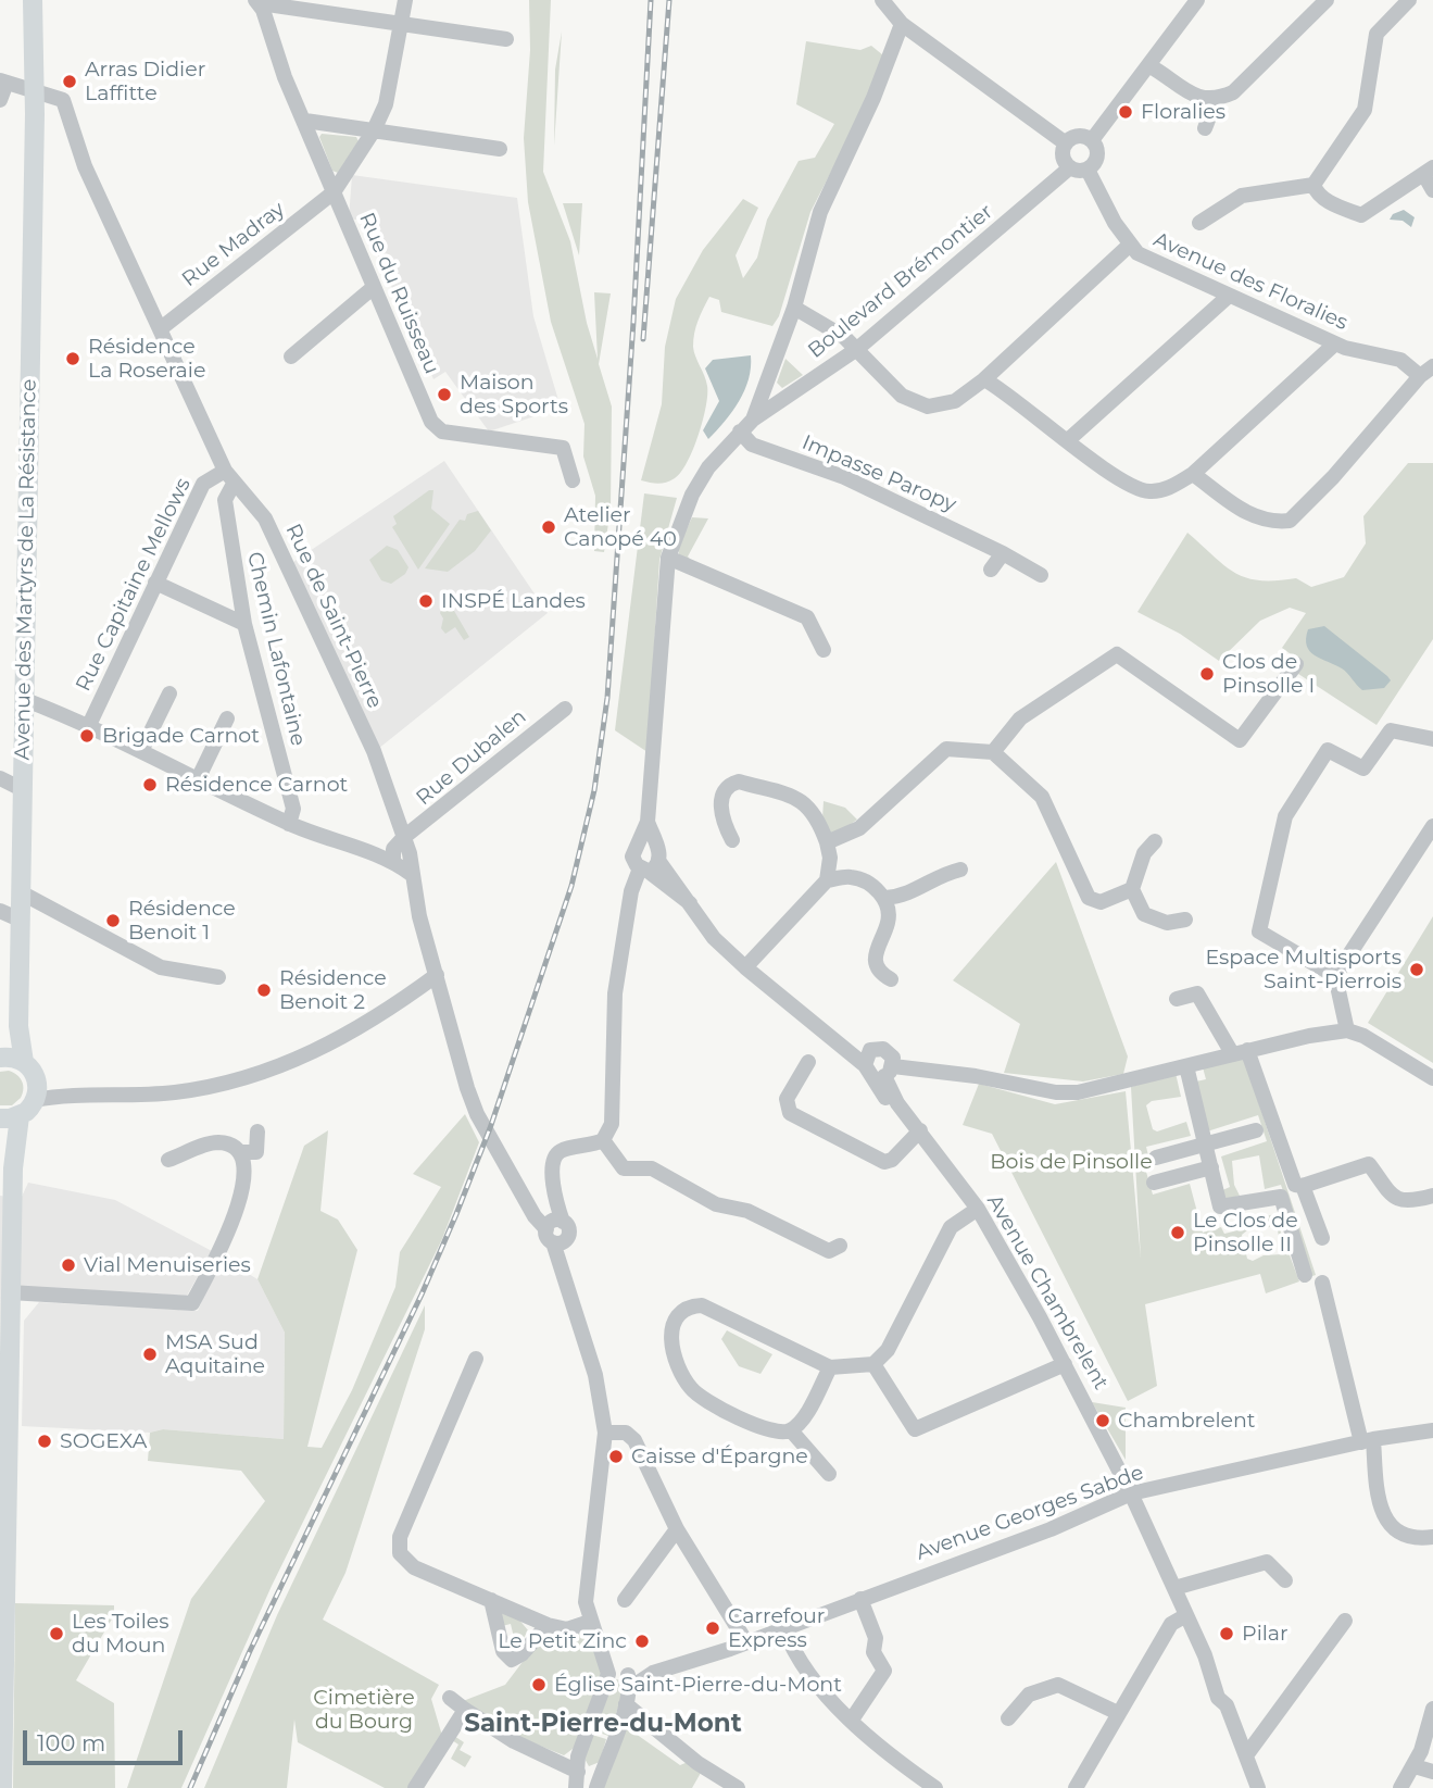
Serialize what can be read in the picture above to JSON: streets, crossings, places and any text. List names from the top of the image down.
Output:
{
  "streets": {
    "main road": ["Avenue des Martyrs de La Résistance"],
    "street": [
      "Rue Madray",
      "Boulevard Brémontier",
      "Avenue des Floralies",
      "Rue du Ruisseau",
      "Impasse Paropy",
      "Rue Capitaine Mellows",
      "Rue de Saint-Pierre",
      "Chemin Lafontaine",
      "Rue Dubalen",
      "Avenue Chambrelent",
      "Avenue Georges Sabde"
    ]
  },
  "crossings": [
    ["Rue Madray", "Rue du Ruisseau"],
    ["Rue Madray", "Rue de Saint-Pierre"],
    ["Boulevard Brémontier", "Avenue des Floralies"],
    ["Boulevard Brémontier", "Impasse Paropy"],
    ["Avenue des Martyrs de La Résistance", "Rue de Saint-Pierre"],
    ["Rue Capitaine Mellows", "Rue de Saint-Pierre"],
    ["Rue Capitaine Mellows", "Chemin Lafontaine"],
    ["Rue de Saint-Pierre", "Chemin Lafontaine"],
    ["Rue de Saint-Pierre", "Rue Dubalen"],
    ["Avenue Chambrelent", "Avenue Georges Sabde"]
  ],
  "districts": ["Saint-Pierre-du-Mont"],
  "parks": ["Bois de Pinsolle", "Cimetière du Bourg"],
  "places": [
    "Arras Didier Laffitte",
    "Floralies",
    "Résidence La Roseraie",
    "Maison des Sports",
    "Atelier Canopé 40",
    "INSPÉ Landes",
    "Clos de Pinsolle I",
    "Brigade Carnot",
    "Résidence Carnot",
    "Résidence Benoit 1",
    "Espace Multisports Saint-Pierrois",
    "Résidence Benoit 2",
    "Le Clos de Pinsolle II",
    "Vial Menuiseries",
    "MSA Sud Aquitaine",
    "Chambrelent",
    "SOGEXA",
    "Caisse d'Épargne",
    "Carrefour Express",
    "Les Toiles du Moun",
    "Pilar",
    "Le Petit Zinc",
    "Église Saint-Pierre-du-Mont"
  ],
  "scale_bar": "100 m"
}
